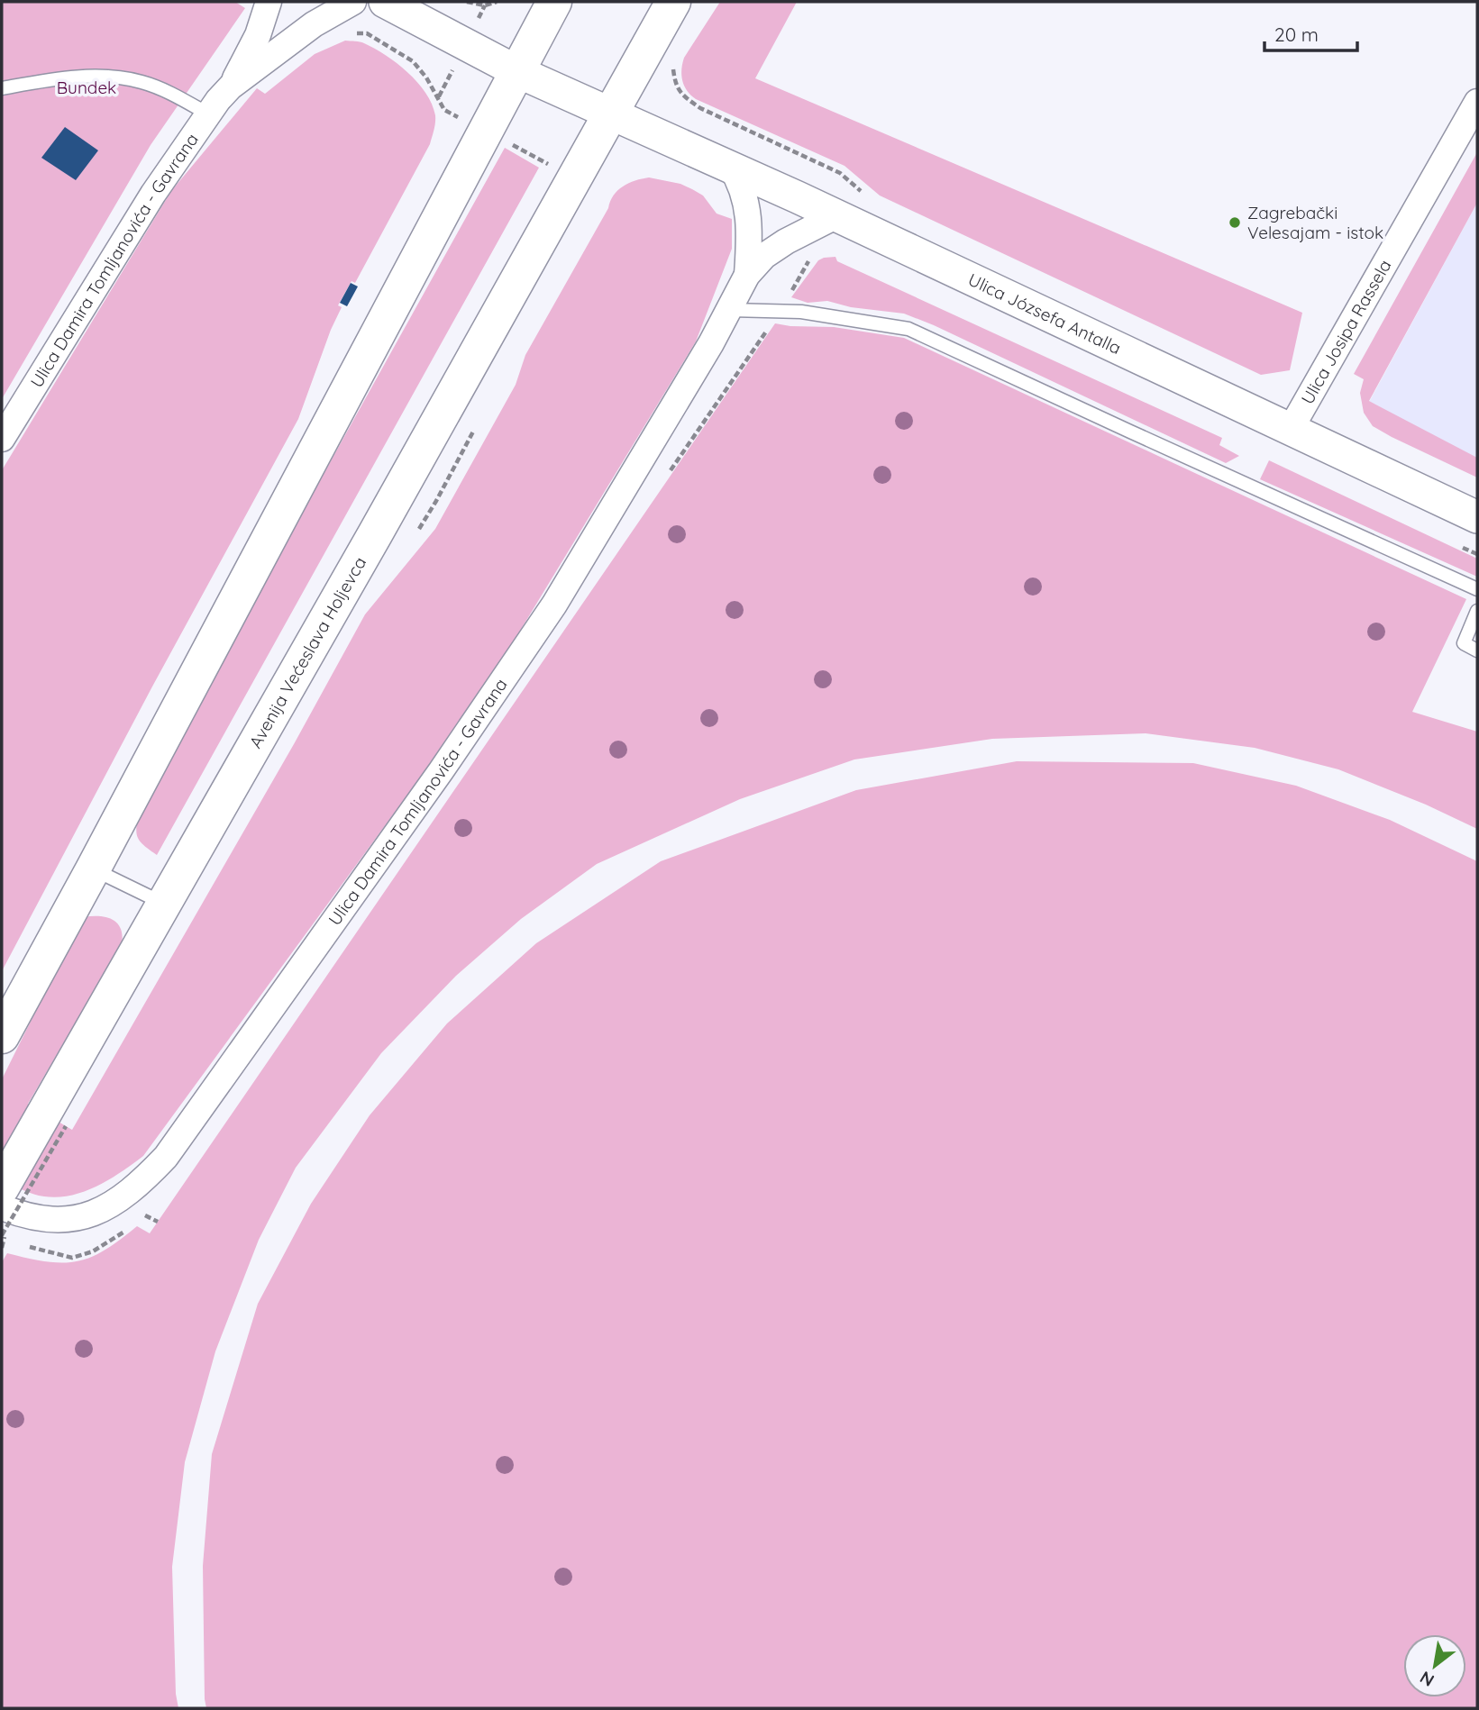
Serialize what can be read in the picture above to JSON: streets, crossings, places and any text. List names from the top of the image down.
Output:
{
  "streets": {
    "main road": ["Avenija Većeslava Holjevca"],
    "street": ["Ulica Damira Tomljanovića - Gavrana", "Ulica Józsefa Antalla", "Ulica Josipa Rassela"]
  },
  "crossings": [
    ["Ulica Damira Tomljanovića - Gavrana", "Ulica Józsefa Antalla"],
    ["Ulica Józsefa Antalla", "Ulica Josipa Rassela"],
    ["Ulica Józsefa Antalla", "Avenija Većeslava Holjevca"]
  ],
  "parks": ["Bundek"],
  "places": ["Zagrebački Velesajam - istok"],
  "scale_bar": "20 m",
  "north": "bottom left"
}
